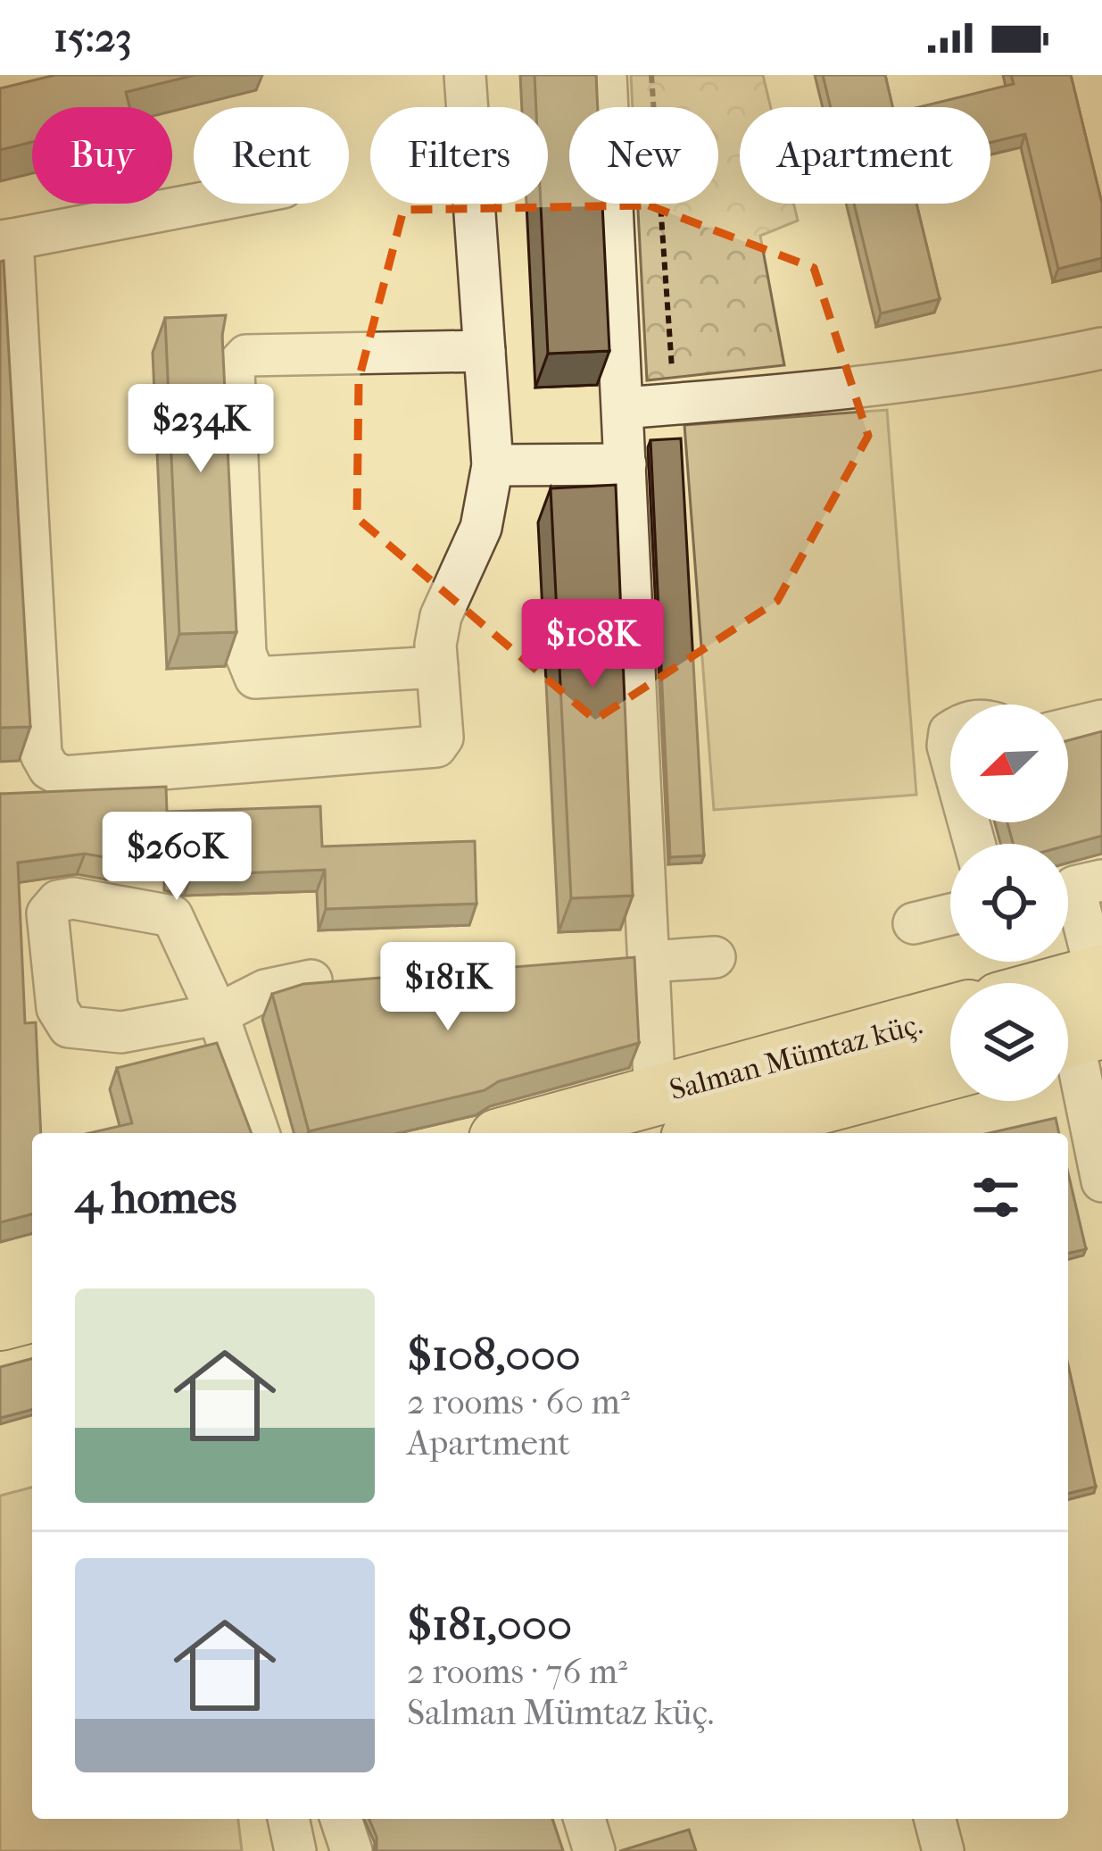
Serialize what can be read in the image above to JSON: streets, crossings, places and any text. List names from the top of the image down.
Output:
{
  "streets": {
    "highway": ["Salman Mümtaz küç."]
  },
  "north": "bottom left",
  "page": {
    "status": "15:23",
    "chip": [
      "Buy",
      "Rent",
      "Filters",
      "New",
      "Apartment"
    ],
    "price": [
      "$234K",
      "$108K",
      "$260K",
      "$181K"
    ],
    "heading": "4 homes",
    "list": [
      {
        "name": "$108,000",
        "note": "2 rooms · 60 m² · Apartment"
      },
      {
        "name": "$181,000",
        "note": "2 rooms · 76 m² · Salman Mümtaz küç."
      }
    ]
  }
}
